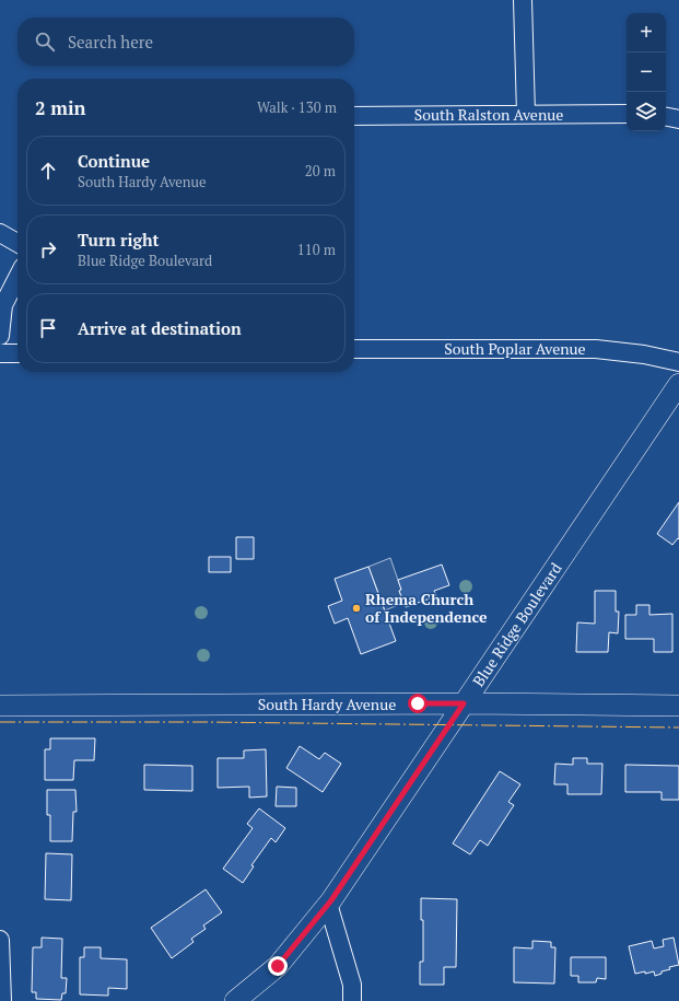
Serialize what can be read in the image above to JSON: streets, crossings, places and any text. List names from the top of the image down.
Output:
{
  "streets": {
    "street": [
      "South Ralston Avenue",
      "South Poplar Avenue",
      "Blue Ridge Boulevard",
      "South Hardy Avenue"
    ]
  },
  "crossings": [
    ["Blue Ridge Boulevard", "South Hardy Avenue"]
  ],
  "places": ["Rhema Church of Independence"],
  "page": {
    "map_buttons": ["+", "−"],
    "search": "Search here",
    "heading": ["2 min", "Walk · 130 m"],
    "list": [
      ["Continue", "South Hardy Avenue", "20 m"],
      ["Turn right", "Blue Ridge Boulevard", "110 m"],
      "Arrive at destination"
    ]
  }
}
